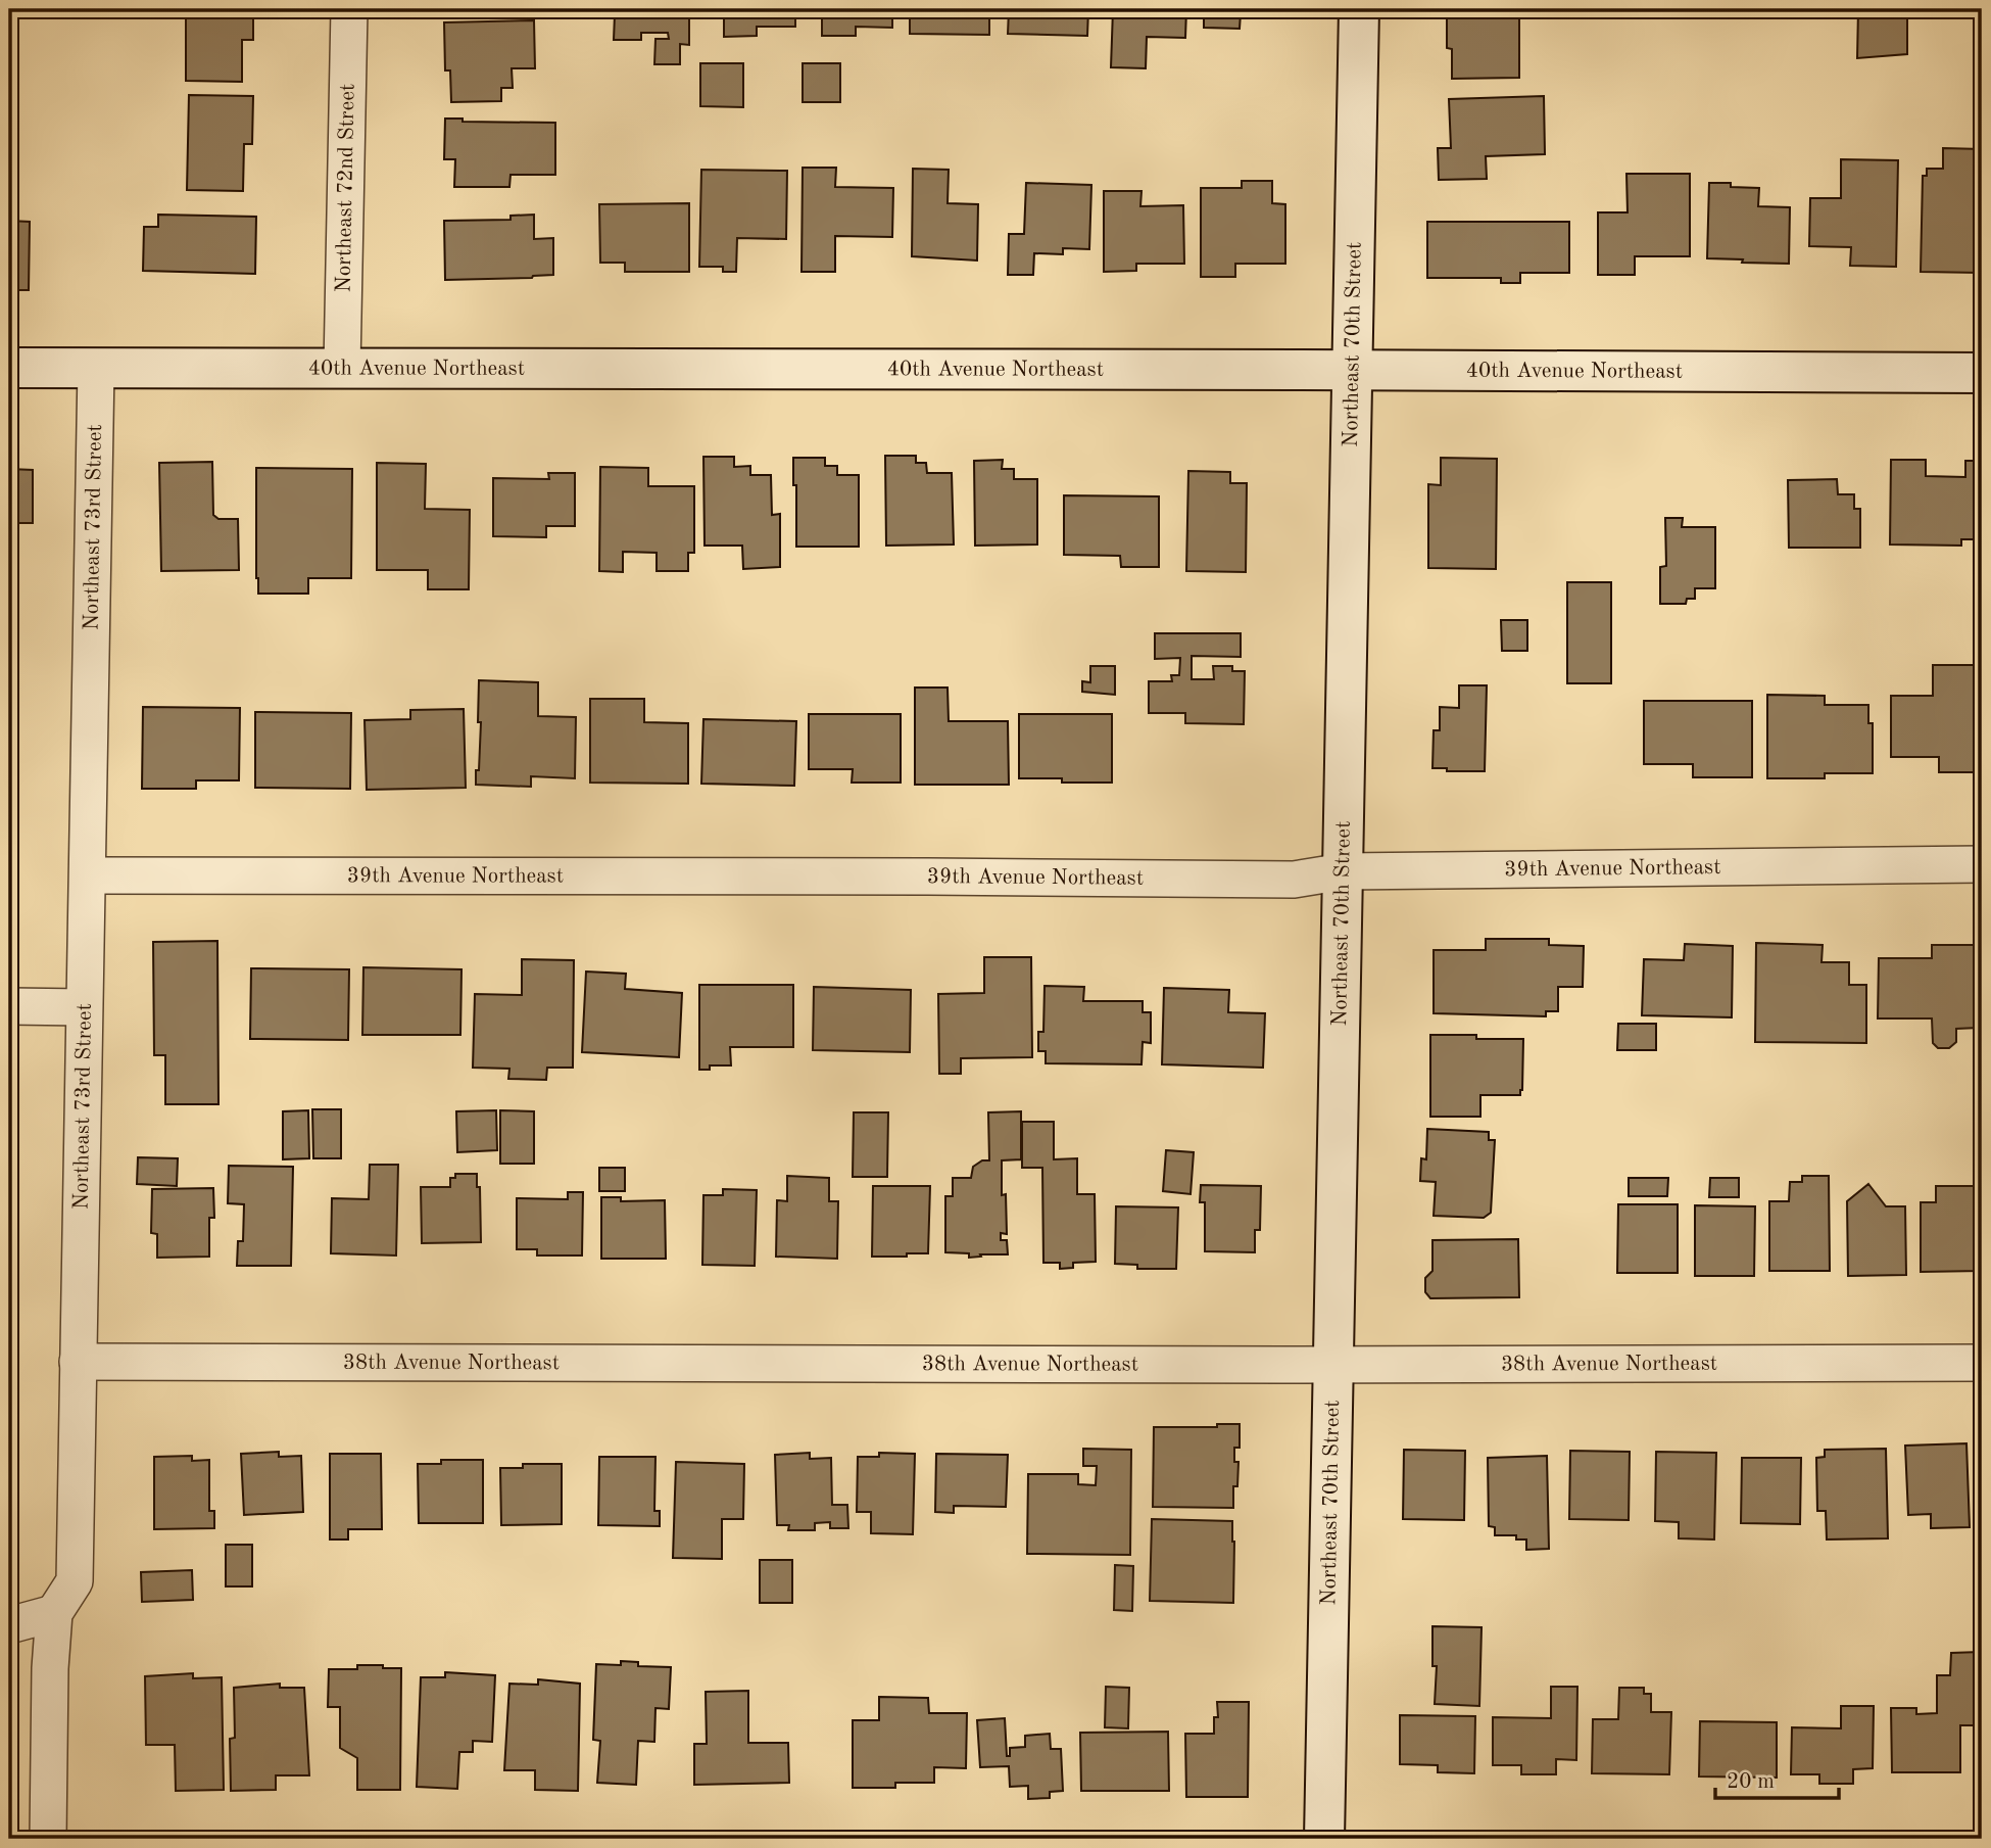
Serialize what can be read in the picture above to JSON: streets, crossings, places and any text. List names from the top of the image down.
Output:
{
  "streets": {
    "street": [
      "Northeast 72nd Street",
      "Northeast 70th Street",
      "40th Avenue Northeast",
      "Northeast 73rd Street",
      "39th Avenue Northeast",
      "38th Avenue Northeast"
    ]
  },
  "crossings": [
    ["Northeast 72nd Street", "40th Avenue Northeast"],
    ["Northeast 70th Street", "40th Avenue Northeast"],
    ["Northeast 70th Street", "39th Avenue Northeast"],
    ["Northeast 70th Street", "38th Avenue Northeast"],
    ["40th Avenue Northeast", "Northeast 73rd Street"],
    ["Northeast 73rd Street", "39th Avenue Northeast"],
    ["Northeast 73rd Street", "38th Avenue Northeast"]
  ],
  "scale_bar": "20 m"
}
